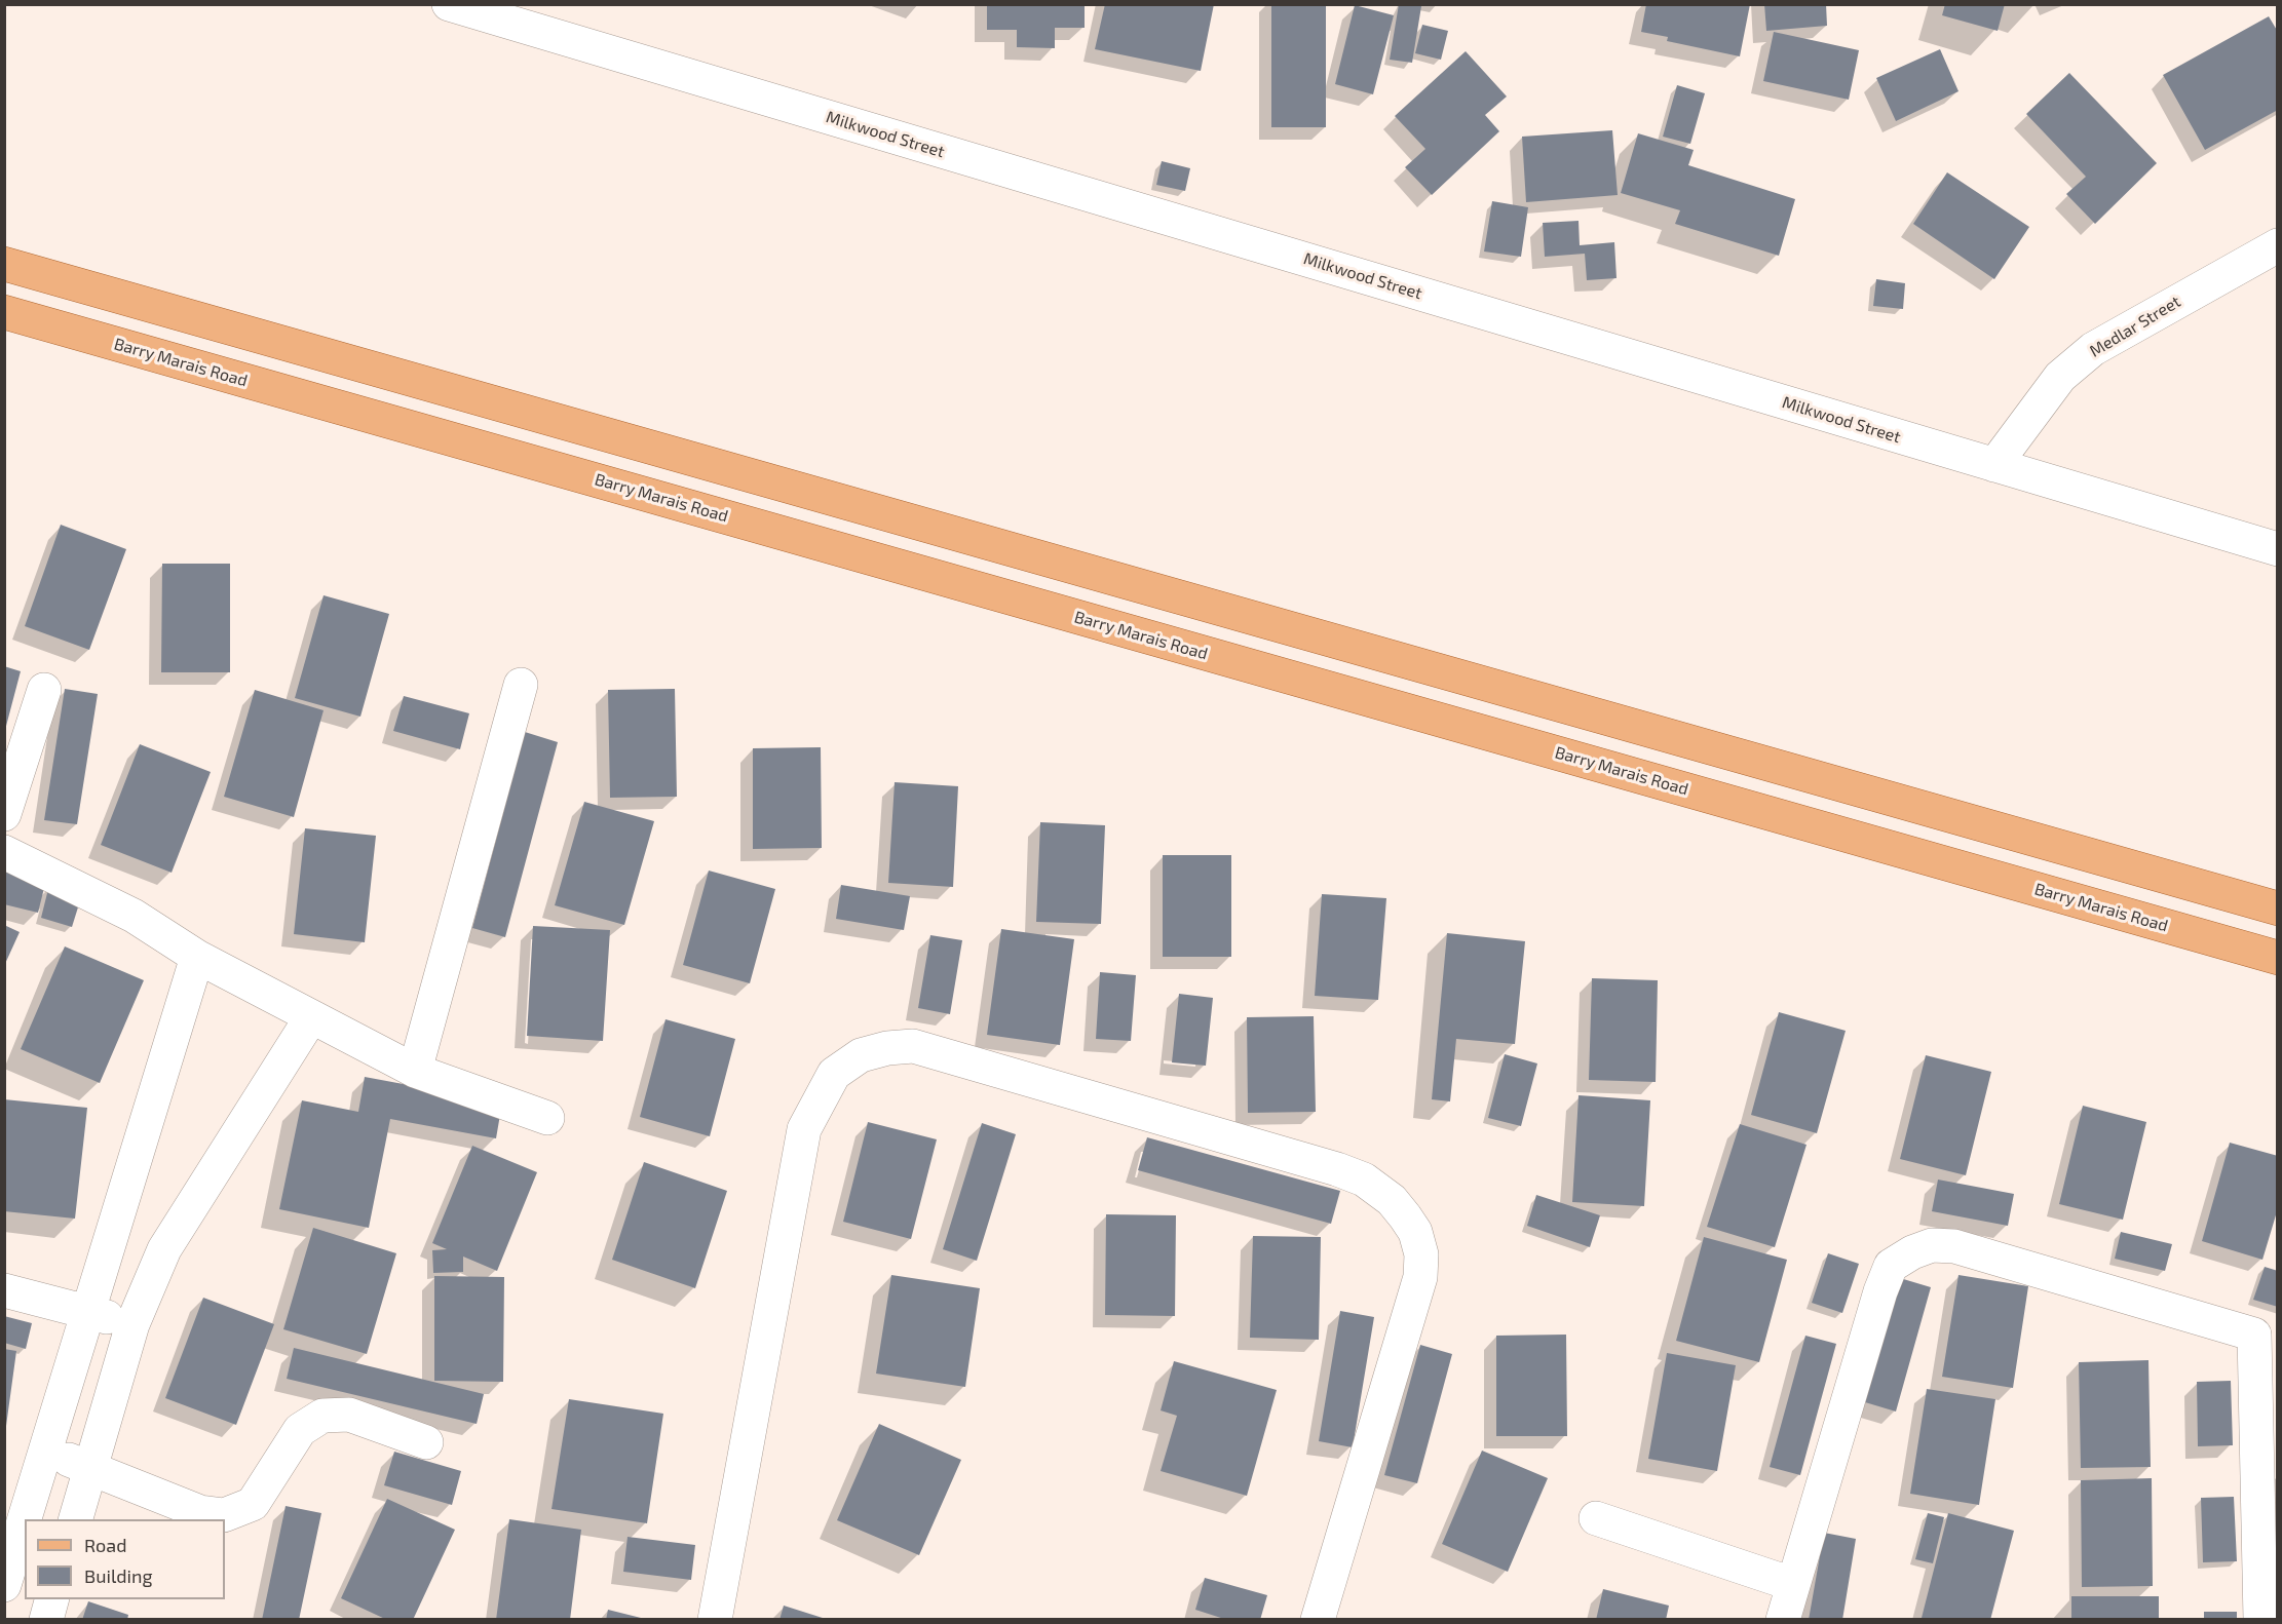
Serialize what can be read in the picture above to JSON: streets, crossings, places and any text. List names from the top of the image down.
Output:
{
  "streets": {
    "main road": ["Barry Marais Road"],
    "street": ["Milkwood Street", "Medlar Street"]
  },
  "crossings": [
    ["Milkwood Street", "Medlar Street"]
  ],
  "legend": ["Road", "Building"]
}
